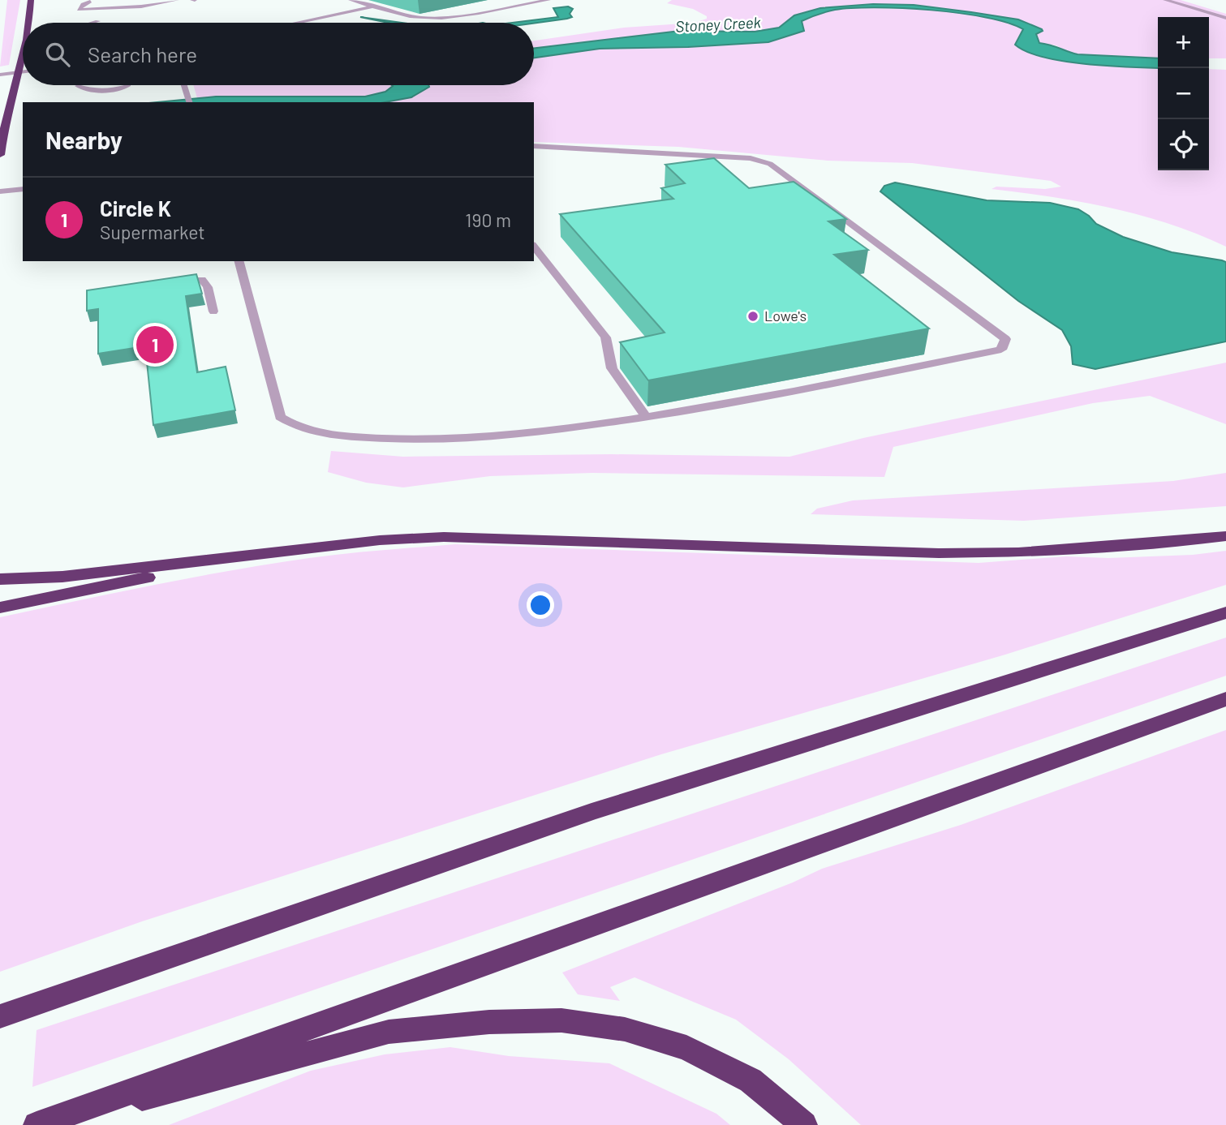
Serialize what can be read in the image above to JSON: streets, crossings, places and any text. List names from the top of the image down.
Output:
{
  "water": ["Stoney Creek"],
  "places": ["Lowe's"],
  "page": {
    "map_buttons": ["+", "−"],
    "search": "Search here",
    "heading": "Nearby",
    "list": [
      {
        "mark": "1",
        "name": "Circle K",
        "note": "Supermarket",
        "value": "190 m"
      }
    ],
    "pins": "1"
  }
}
